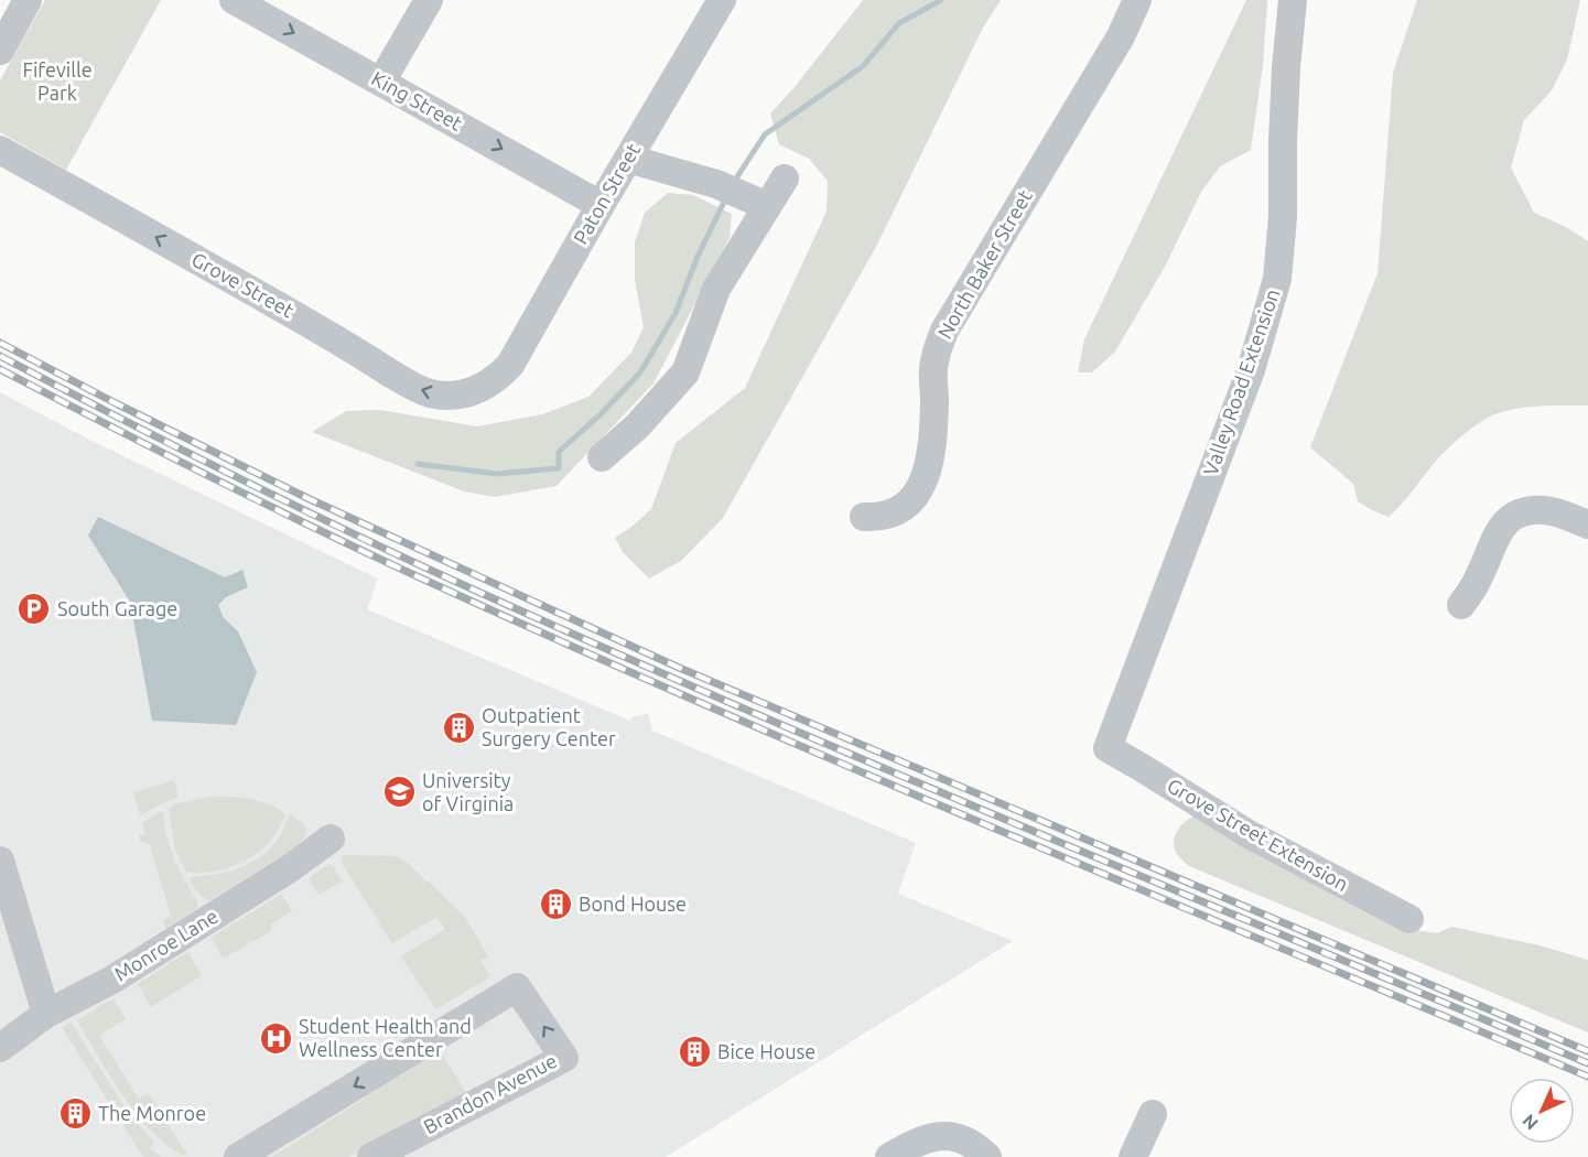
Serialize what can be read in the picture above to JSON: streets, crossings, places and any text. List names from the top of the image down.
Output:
{
  "streets": {
    "street": [
      "King Street",
      "Paton Street",
      "North Baker Street",
      "Grove Street",
      "Valley Road Extension",
      "Grove Street Extension",
      "Monroe Lane",
      "Brandon Avenue"
    ]
  },
  "crossings": [
    ["King Street", "Paton Street"],
    ["Paton Street", "Grove Street"],
    ["Valley Road Extension", "Grove Street Extension"]
  ],
  "one_way": ["King Street", "Grove Street"],
  "parks": ["Fifeville Park"],
  "places": {
    "parking": ["South Garage"],
    "building": [
      "Outpatient Surgery Center",
      "Bond House",
      "Bice House",
      "The Monroe"
    ],
    "school or university": ["University of Virginia"],
    "hospital": ["Student Health and Wellness Center"]
  },
  "north": "bottom left"
}
